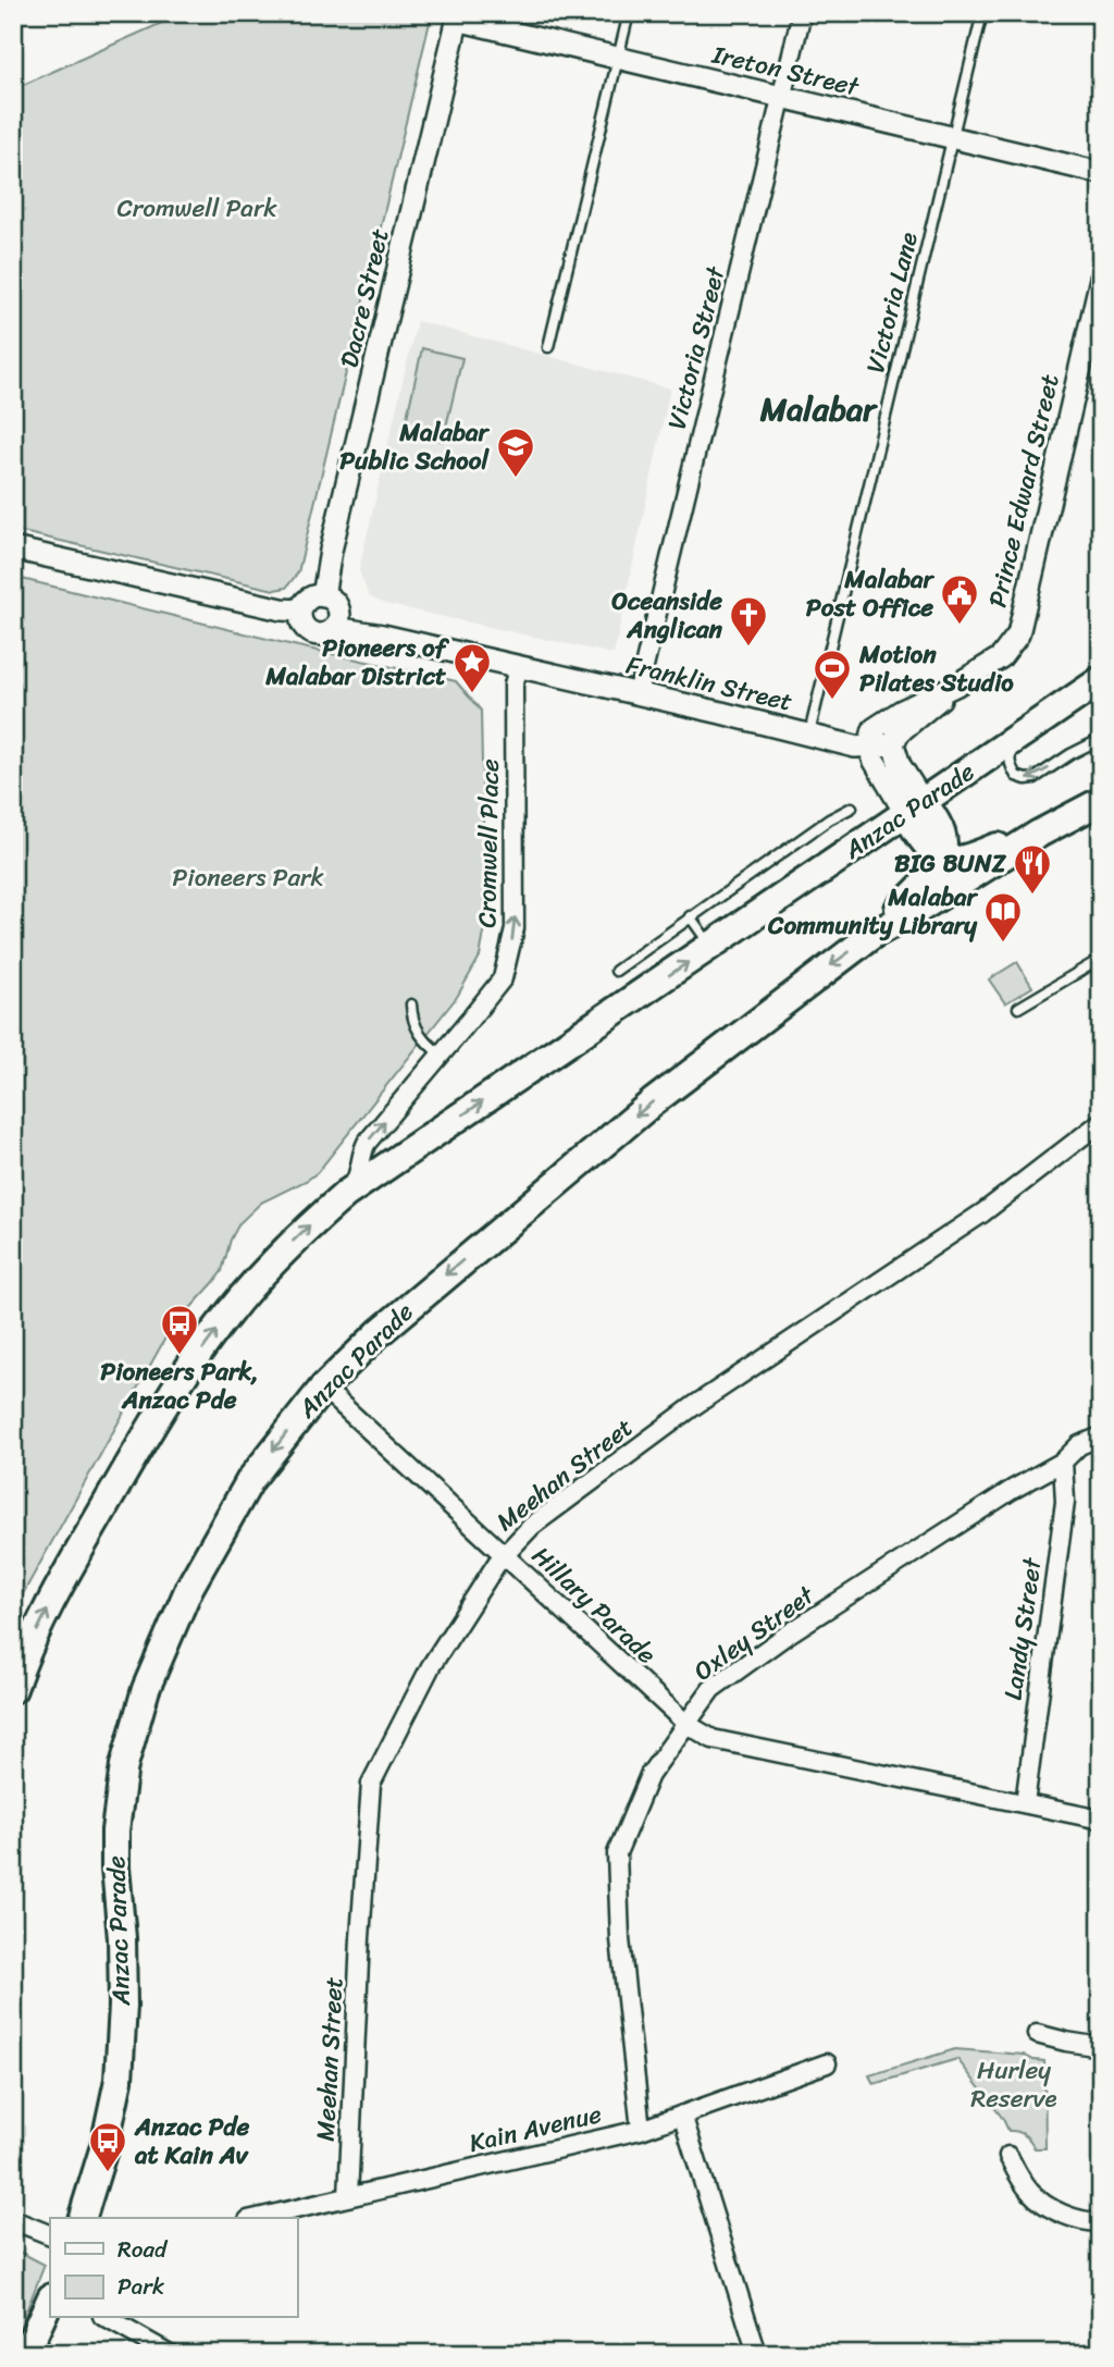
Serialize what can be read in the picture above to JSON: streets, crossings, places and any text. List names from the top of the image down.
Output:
{
  "streets": {
    "main road": ["Anzac Parade"],
    "street": [
      "Ireton Street",
      "Dacre Street",
      "Victoria Street",
      "Prince Edward Street",
      "Franklin Street",
      "Cromwell Place",
      "Meehan Street",
      "Hillary Parade",
      "Landy Street",
      "Oxley Street",
      "Kain Avenue"
    ],
    "lane": ["Victoria Lane"]
  },
  "crossings": [
    ["Ireton Street", "Dacre Street"],
    ["Ireton Street", "Victoria Lane"],
    ["Ireton Street", "Victoria Street"],
    ["Dacre Street", "Franklin Street"],
    ["Victoria Lane", "Franklin Street"],
    ["Victoria Street", "Franklin Street"],
    ["Prince Edward Street", "Franklin Street"],
    ["Franklin Street", "Cromwell Place"],
    ["Anzac Parade", "Cromwell Place"],
    ["Anzac Parade", "Hillary Parade"],
    ["Meehan Street", "Hillary Parade"],
    ["Meehan Street", "Kain Avenue"],
    ["Hillary Parade", "Landy Street"],
    ["Hillary Parade", "Oxley Street"],
    ["Landy Street", "Oxley Street"],
    ["Oxley Street", "Kain Avenue"]
  ],
  "one_way": ["Cromwell Place"],
  "districts": ["Malabar"],
  "parks": ["Cromwell Park", "Pioneers Park", "Hurley Reserve"],
  "places": {
    "school or university": ["Malabar Public School"],
    "public building": ["Malabar Post Office"],
    "church": ["Oceanside Anglican"],
    "place": ["Pioneers of Malabar District"],
    "sports": ["Motion Pilates Studio"],
    "restaurant": ["BIG BUNZ"],
    "library": ["Malabar Community Library"],
    "bus stop": ["Pioneers Park, Anzac Pde", "Anzac Pde at Kain Av"]
  },
  "legend": ["Road", "Park"]
}
